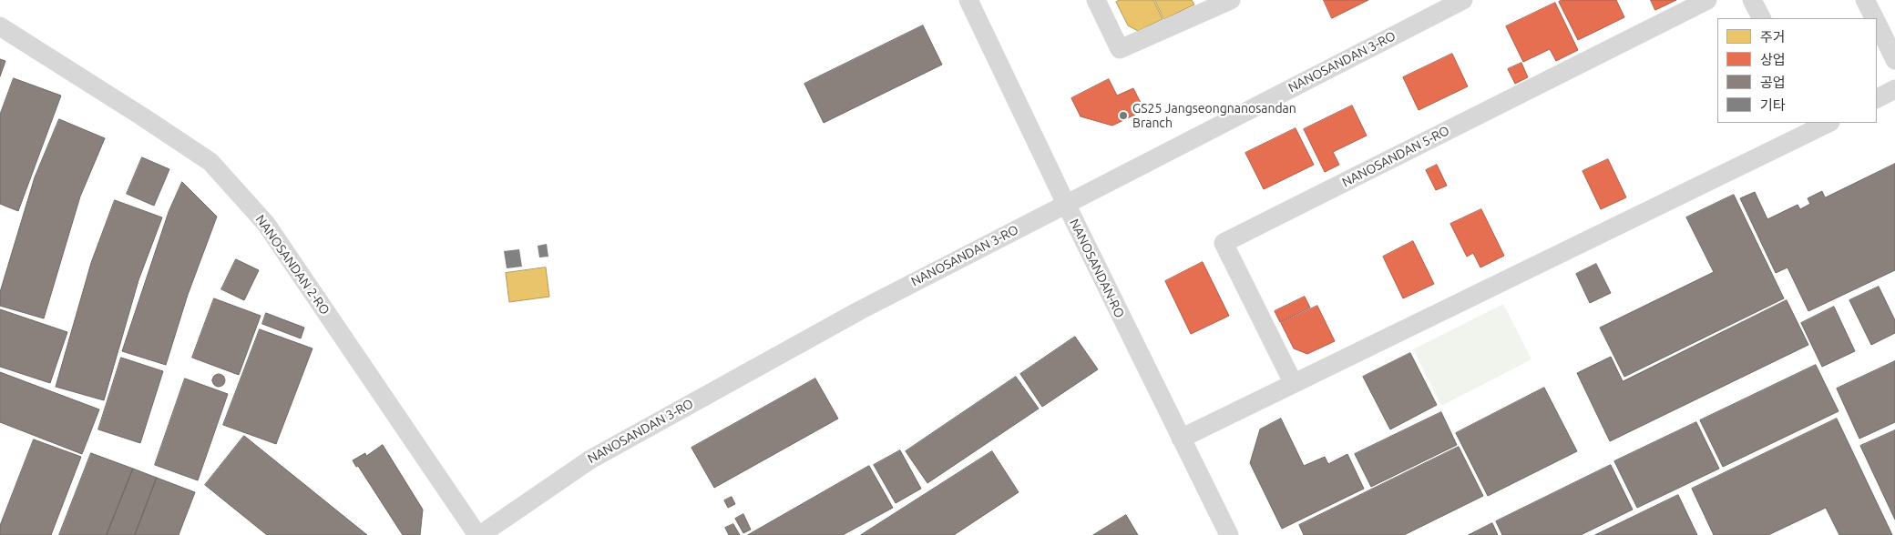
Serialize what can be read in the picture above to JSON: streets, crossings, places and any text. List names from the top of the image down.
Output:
{
  "streets": {
    "street": [
      "NANOSANDAN 3-RO",
      "NANOSANDAN 5-RO",
      "NANOSANDAN 2-RO",
      "NANOSANDAN-RO"
    ]
  },
  "crossings": [
    ["NANOSANDAN 3-RO", "NANOSANDAN 2-RO"],
    ["NANOSANDAN 3-RO", "NANOSANDAN-RO"]
  ],
  "places": ["GS25 Jangseongnanosandan Branch"],
  "legend": [
    "주거",
    "상업",
    "공업",
    "기타"
  ]
}
